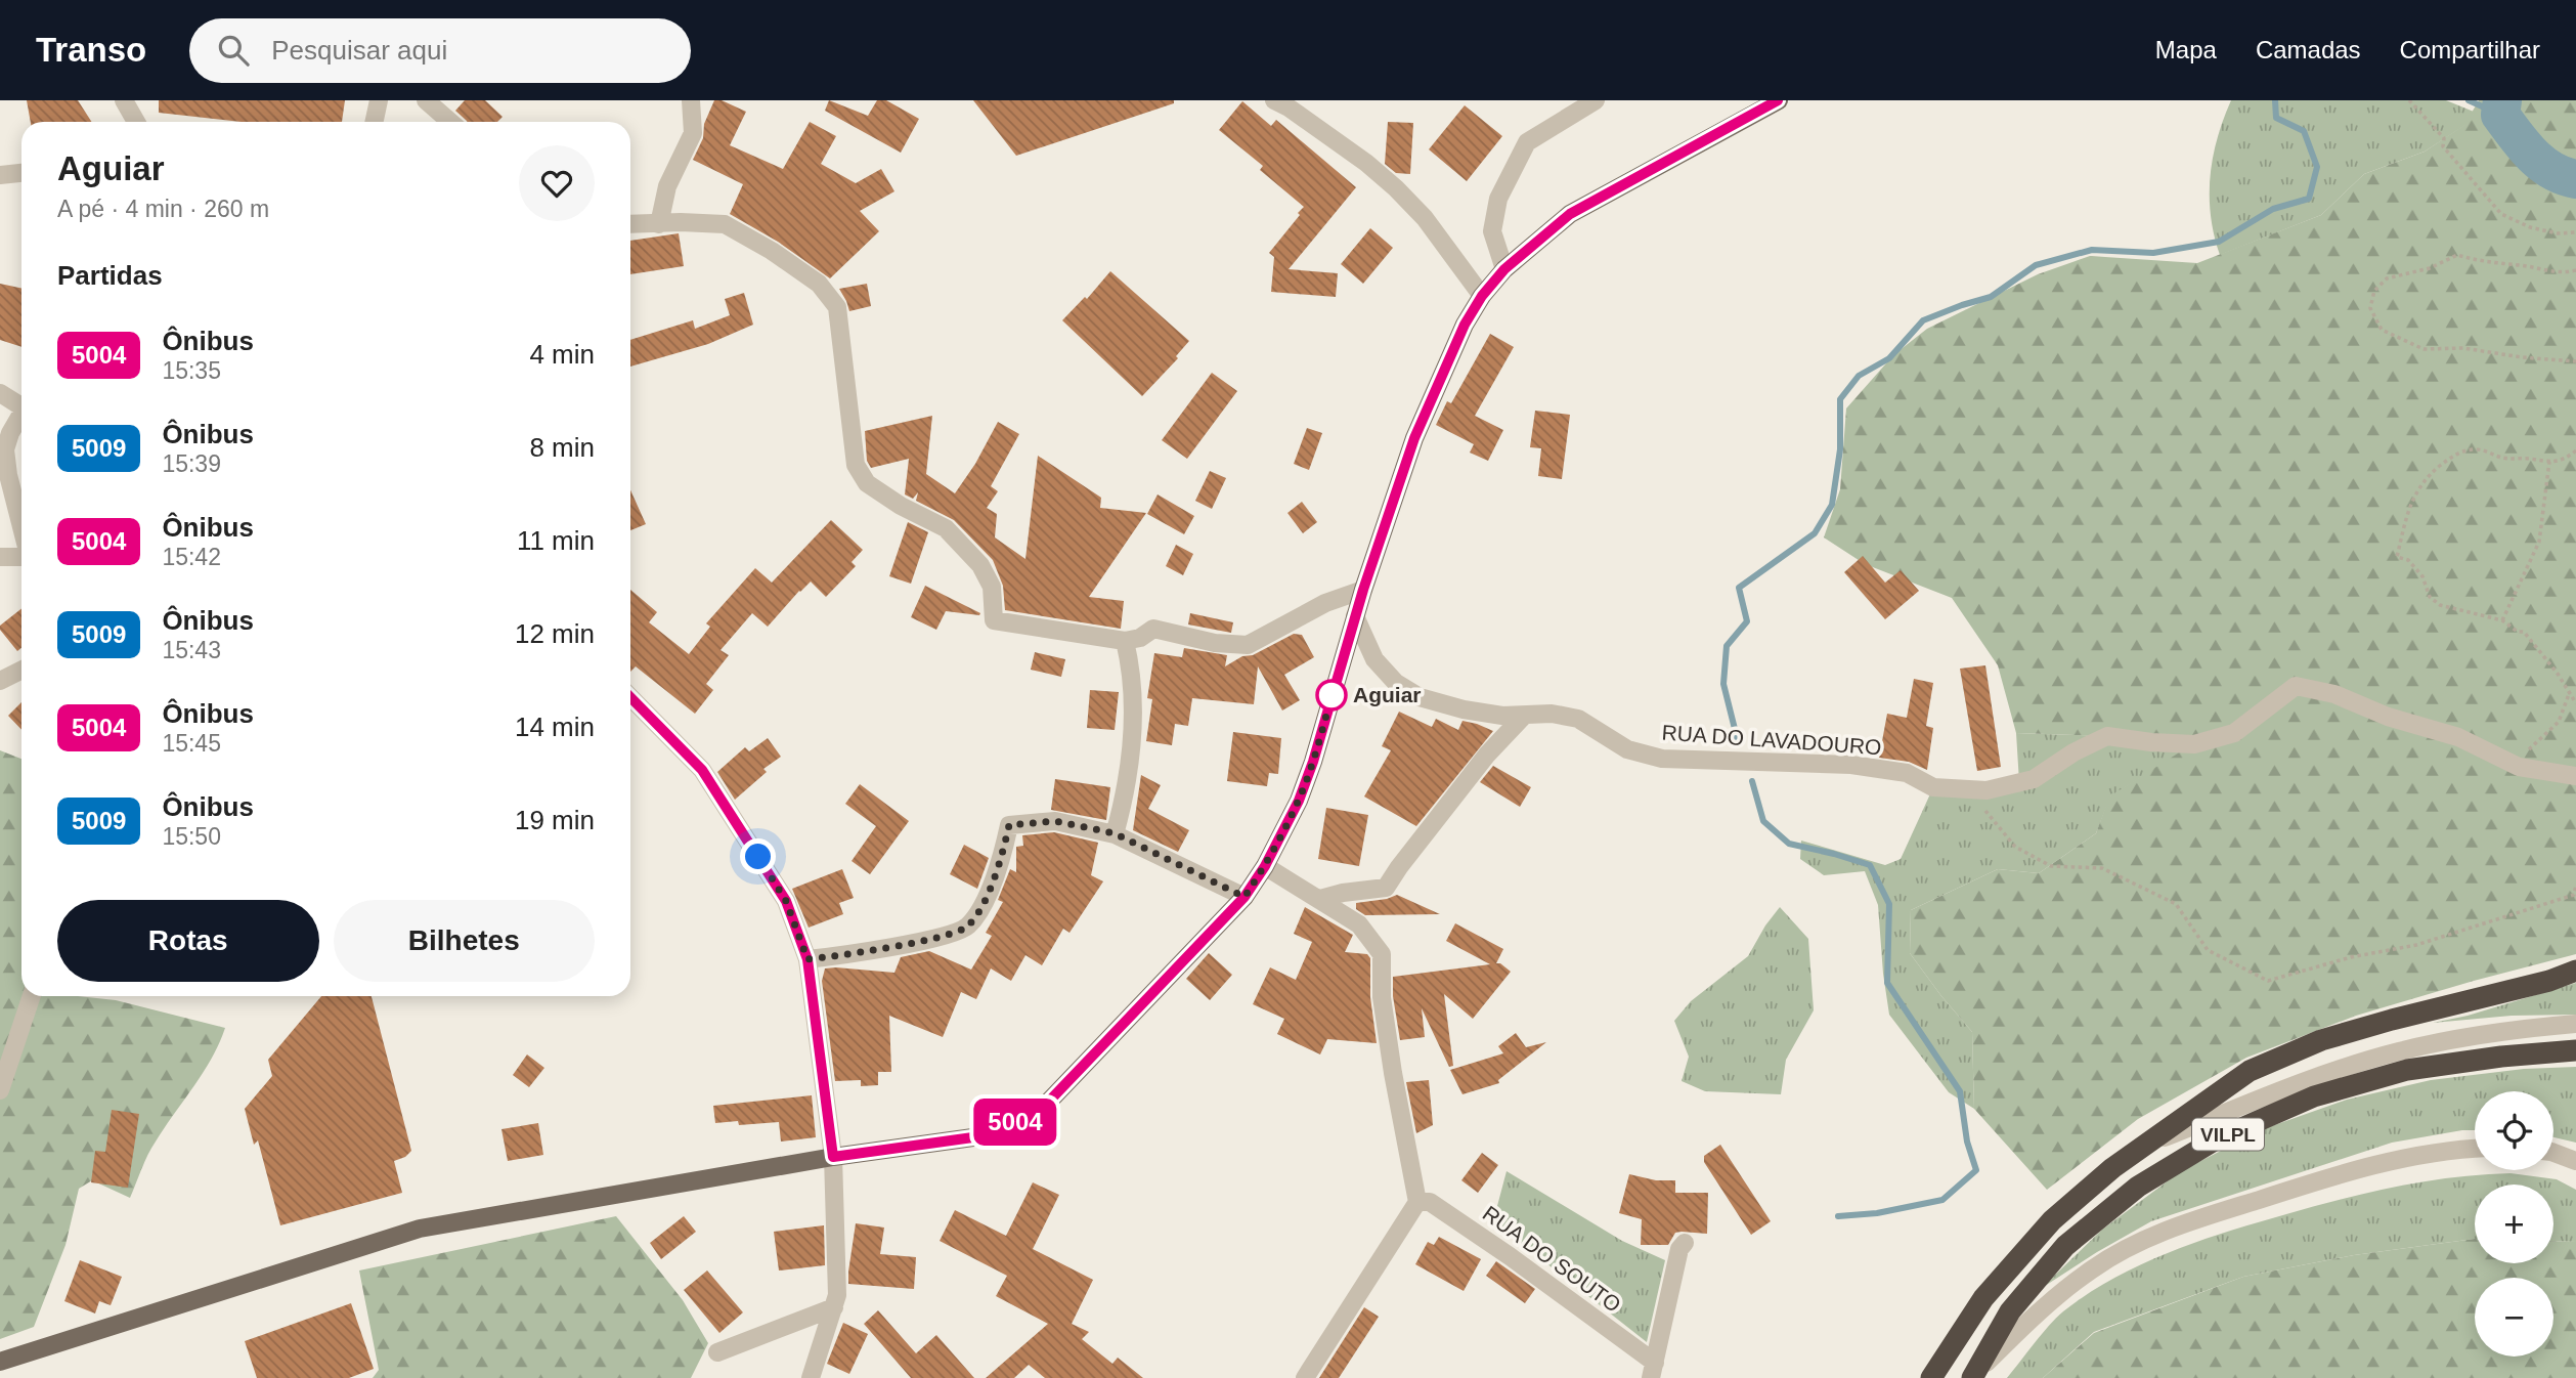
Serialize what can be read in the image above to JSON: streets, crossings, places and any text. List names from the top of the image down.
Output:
{
  "streets": {
    "highway": ["VILPL"],
    "street": ["RUA DO LAVADOURO", "RUA DO SOUTO"]
  },
  "places": ["Aguiar"],
  "lines": ["bus line 5004"],
  "page": {
    "header": "Transo",
    "search": "Pesquisar aqui",
    "nav": ["Mapa", "Camadas", "Compartilhar"],
    "on_map": "5004",
    "heading": [
      ["Aguiar", "A pé · 4 min · 260 m"],
      "Partidas"
    ],
    "list": [
      {
        "mark": "5004",
        "name": "Ônibus",
        "note": "15:35",
        "value": "4 min"
      },
      {
        "mark": "5009",
        "name": "Ônibus",
        "note": "15:39",
        "value": "8 min"
      },
      {
        "mark": "5004",
        "name": "Ônibus",
        "note": "15:42",
        "value": "11 min"
      },
      {
        "mark": "5009",
        "name": "Ônibus",
        "note": "15:43",
        "value": "12 min"
      },
      {
        "mark": "5004",
        "name": "Ônibus",
        "note": "15:45",
        "value": "14 min"
      },
      {
        "mark": "5009",
        "name": "Ônibus",
        "note": "15:50",
        "value": "19 min"
      }
    ],
    "buttons": ["Rotas", "Bilhetes"],
    "map_buttons": ["+", "−"]
  }
}
